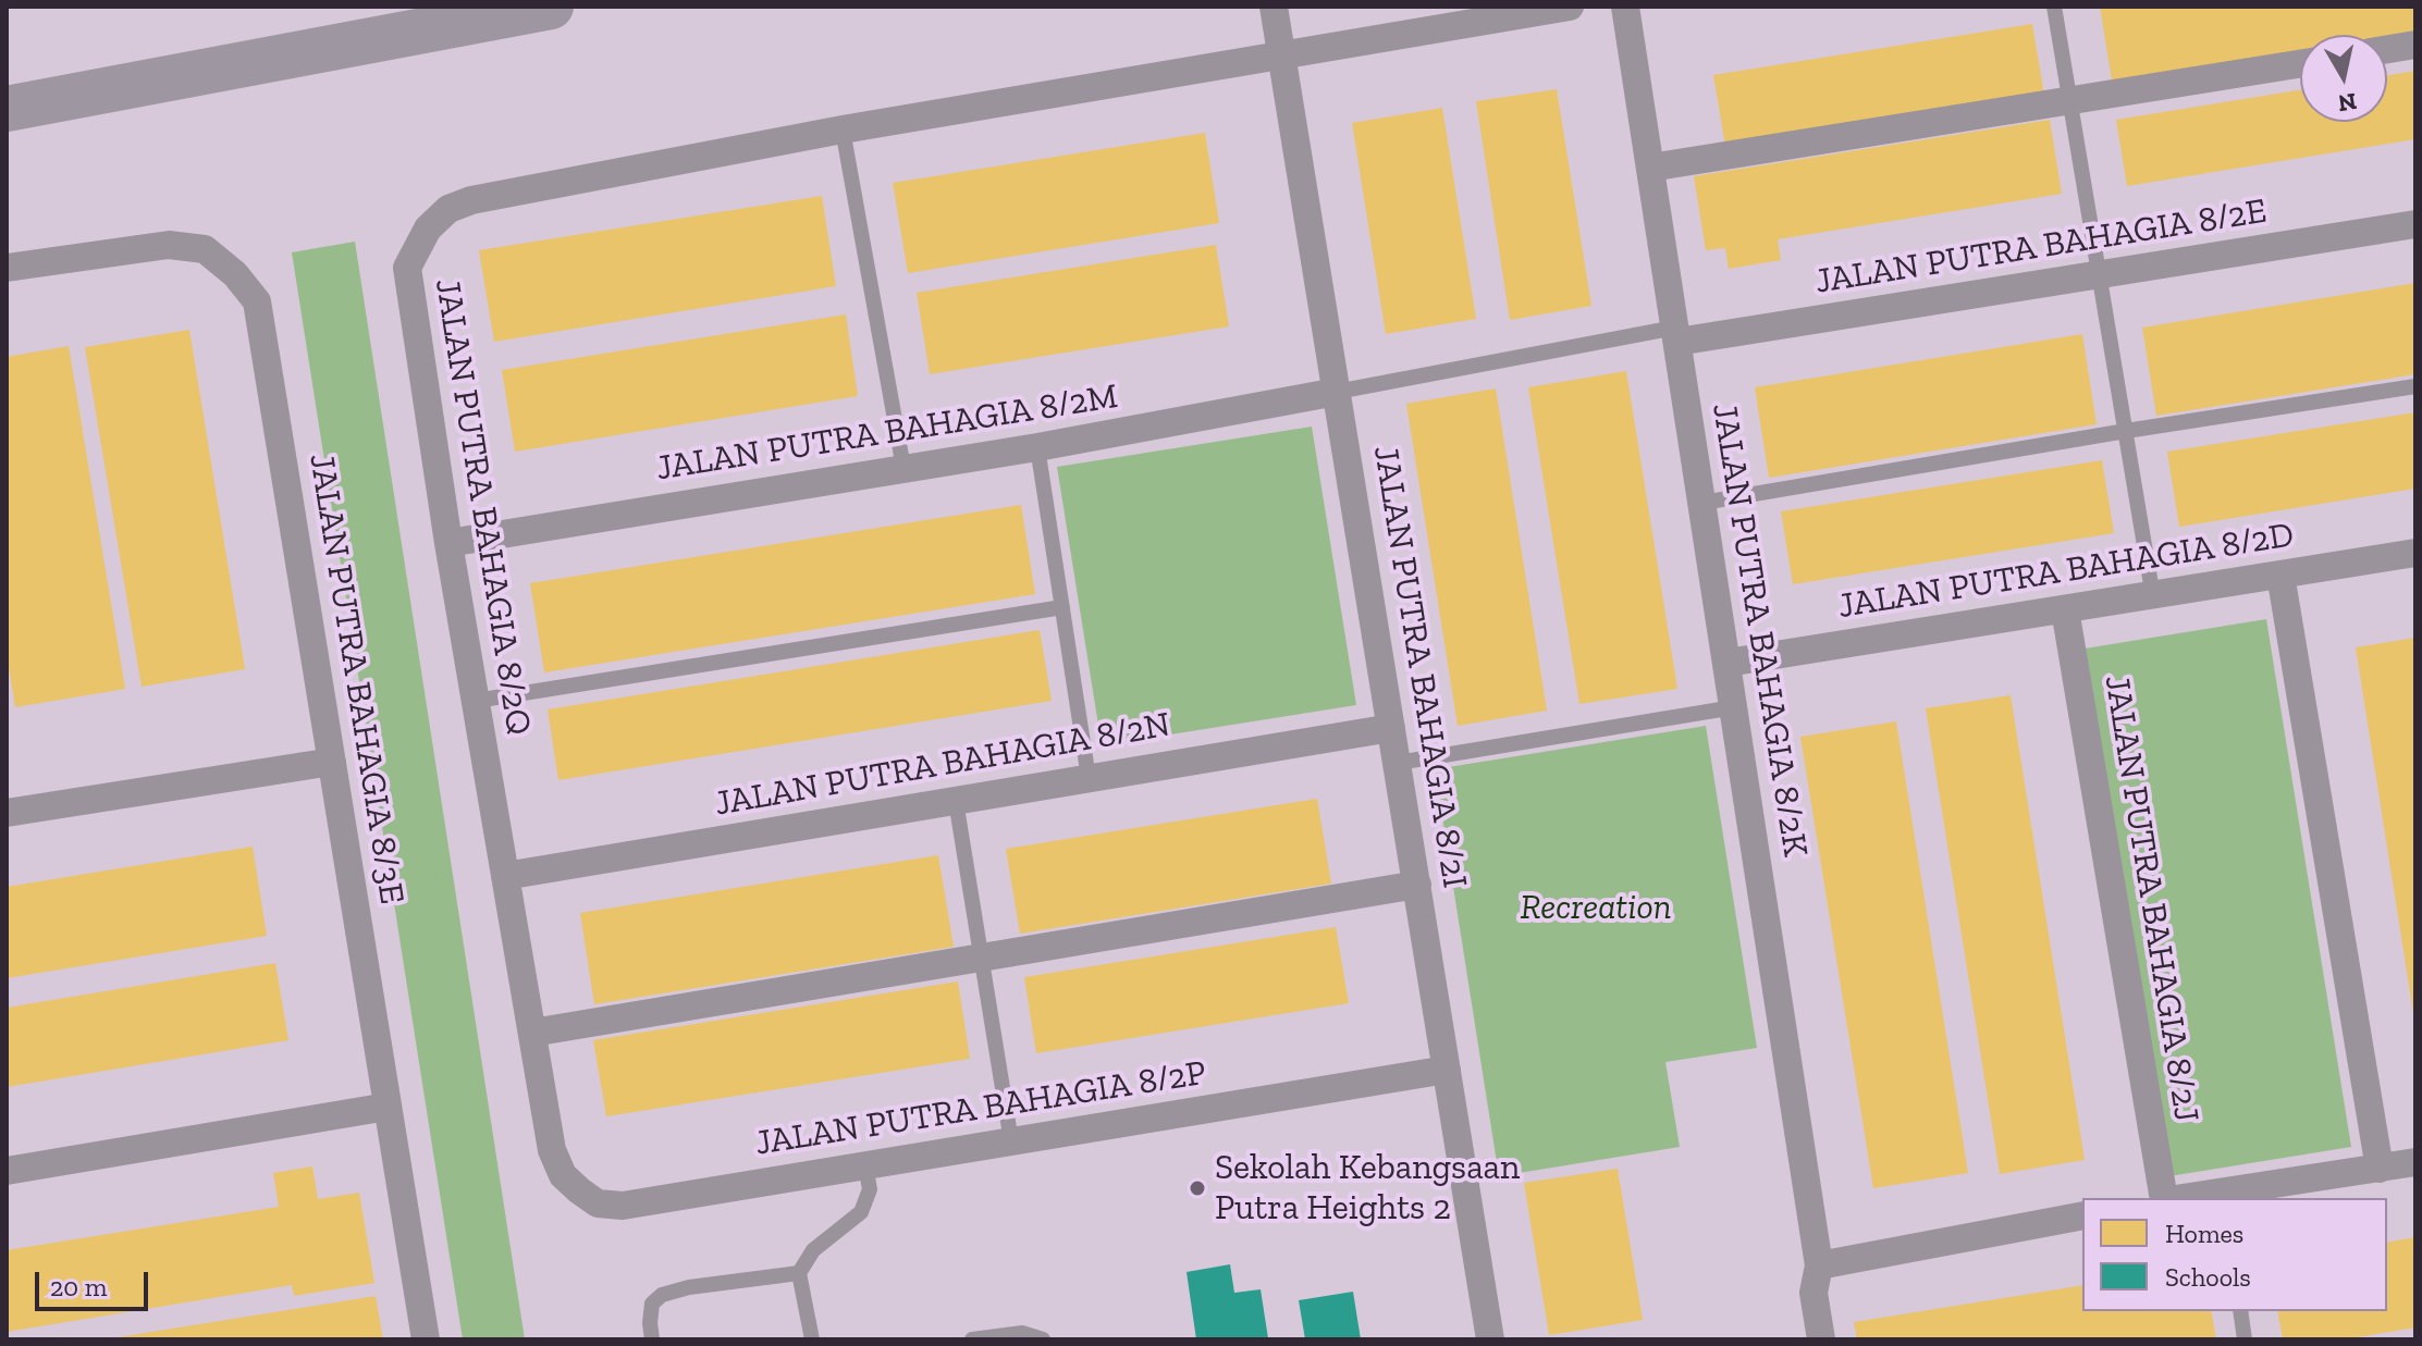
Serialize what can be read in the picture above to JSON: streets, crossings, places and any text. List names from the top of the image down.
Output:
{
  "streets": {
    "street": [
      "JALAN PUTRA BAHAGIA 8/2E",
      "JALAN PUTRA BAHAGIA 8/2M",
      "JALAN PUTRA BAHAGIA 8/2Q",
      "JALAN PUTRA BAHAGIA 8/2D",
      "JALAN PUTRA BAHAGIA 8/2K",
      "JALAN PUTRA BAHAGIA 8/2I",
      "JALAN PUTRA BAHAGIA 8/3E",
      "JALAN PUTRA BAHAGIA 8/2N",
      "JALAN PUTRA BAHAGIA 8/2J",
      "JALAN PUTRA BAHAGIA 8/2P"
    ]
  },
  "crossings": [
    ["JALAN PUTRA BAHAGIA 8/2E", "JALAN PUTRA BAHAGIA 8/2K"],
    ["JALAN PUTRA BAHAGIA 8/2M", "JALAN PUTRA BAHAGIA 8/2Q"],
    ["JALAN PUTRA BAHAGIA 8/2M", "JALAN PUTRA BAHAGIA 8/2I"],
    ["JALAN PUTRA BAHAGIA 8/2Q", "JALAN PUTRA BAHAGIA 8/2I"],
    ["JALAN PUTRA BAHAGIA 8/2Q", "JALAN PUTRA BAHAGIA 8/2N"],
    ["JALAN PUTRA BAHAGIA 8/2Q", "JALAN PUTRA BAHAGIA 8/2P"],
    ["JALAN PUTRA BAHAGIA 8/2D", "JALAN PUTRA BAHAGIA 8/2K"],
    ["JALAN PUTRA BAHAGIA 8/2D", "JALAN PUTRA BAHAGIA 8/2J"],
    ["JALAN PUTRA BAHAGIA 8/2I", "JALAN PUTRA BAHAGIA 8/2N"],
    ["JALAN PUTRA BAHAGIA 8/2I", "JALAN PUTRA BAHAGIA 8/2P"]
  ],
  "parks": ["Recreation"],
  "places": ["Sekolah Kebangsaan Putra Heights 2"],
  "legend": ["Homes", "Schools"],
  "scale_bar": "20 m",
  "north": "bottom"
}
